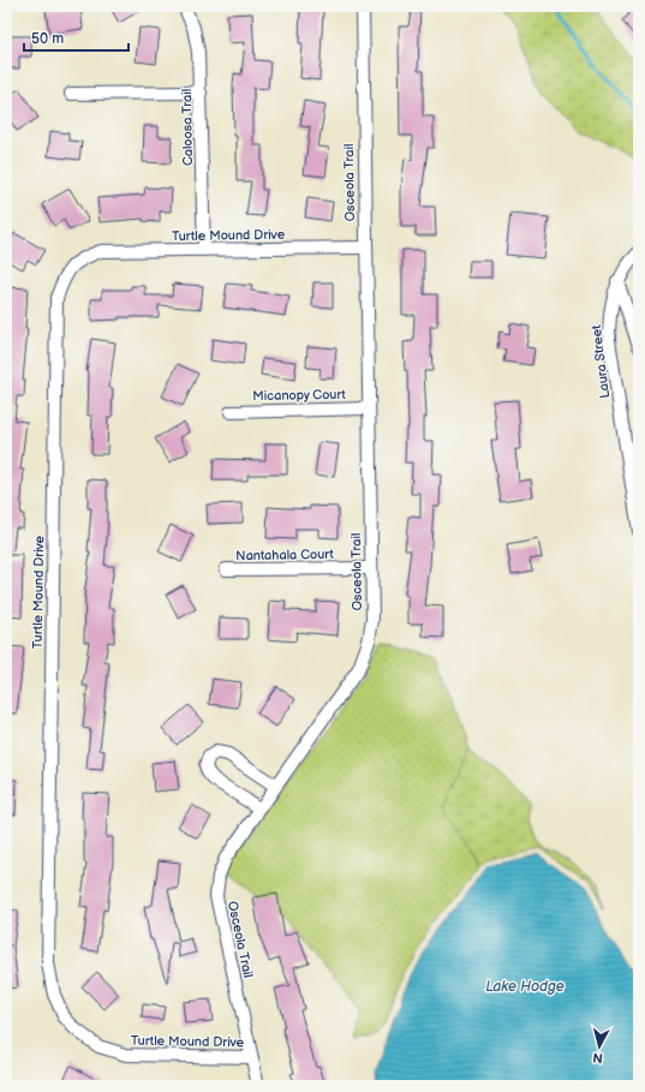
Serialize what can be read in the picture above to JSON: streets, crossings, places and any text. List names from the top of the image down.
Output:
{
  "streets": {
    "street": [
      "Caloosa Trail",
      "Osceola Trail",
      "Turtle Mound Drive",
      "Laura Street",
      "Micanopy Court",
      "Nantahala Court"
    ]
  },
  "crossings": [
    ["Caloosa Trail", "Turtle Mound Drive"],
    ["Osceola Trail", "Turtle Mound Drive"],
    ["Osceola Trail", "Micanopy Court"],
    ["Osceola Trail", "Nantahala Court"]
  ],
  "water": ["Lake Hodge"],
  "scale_bar": "50 m",
  "north": "bottom"
}
